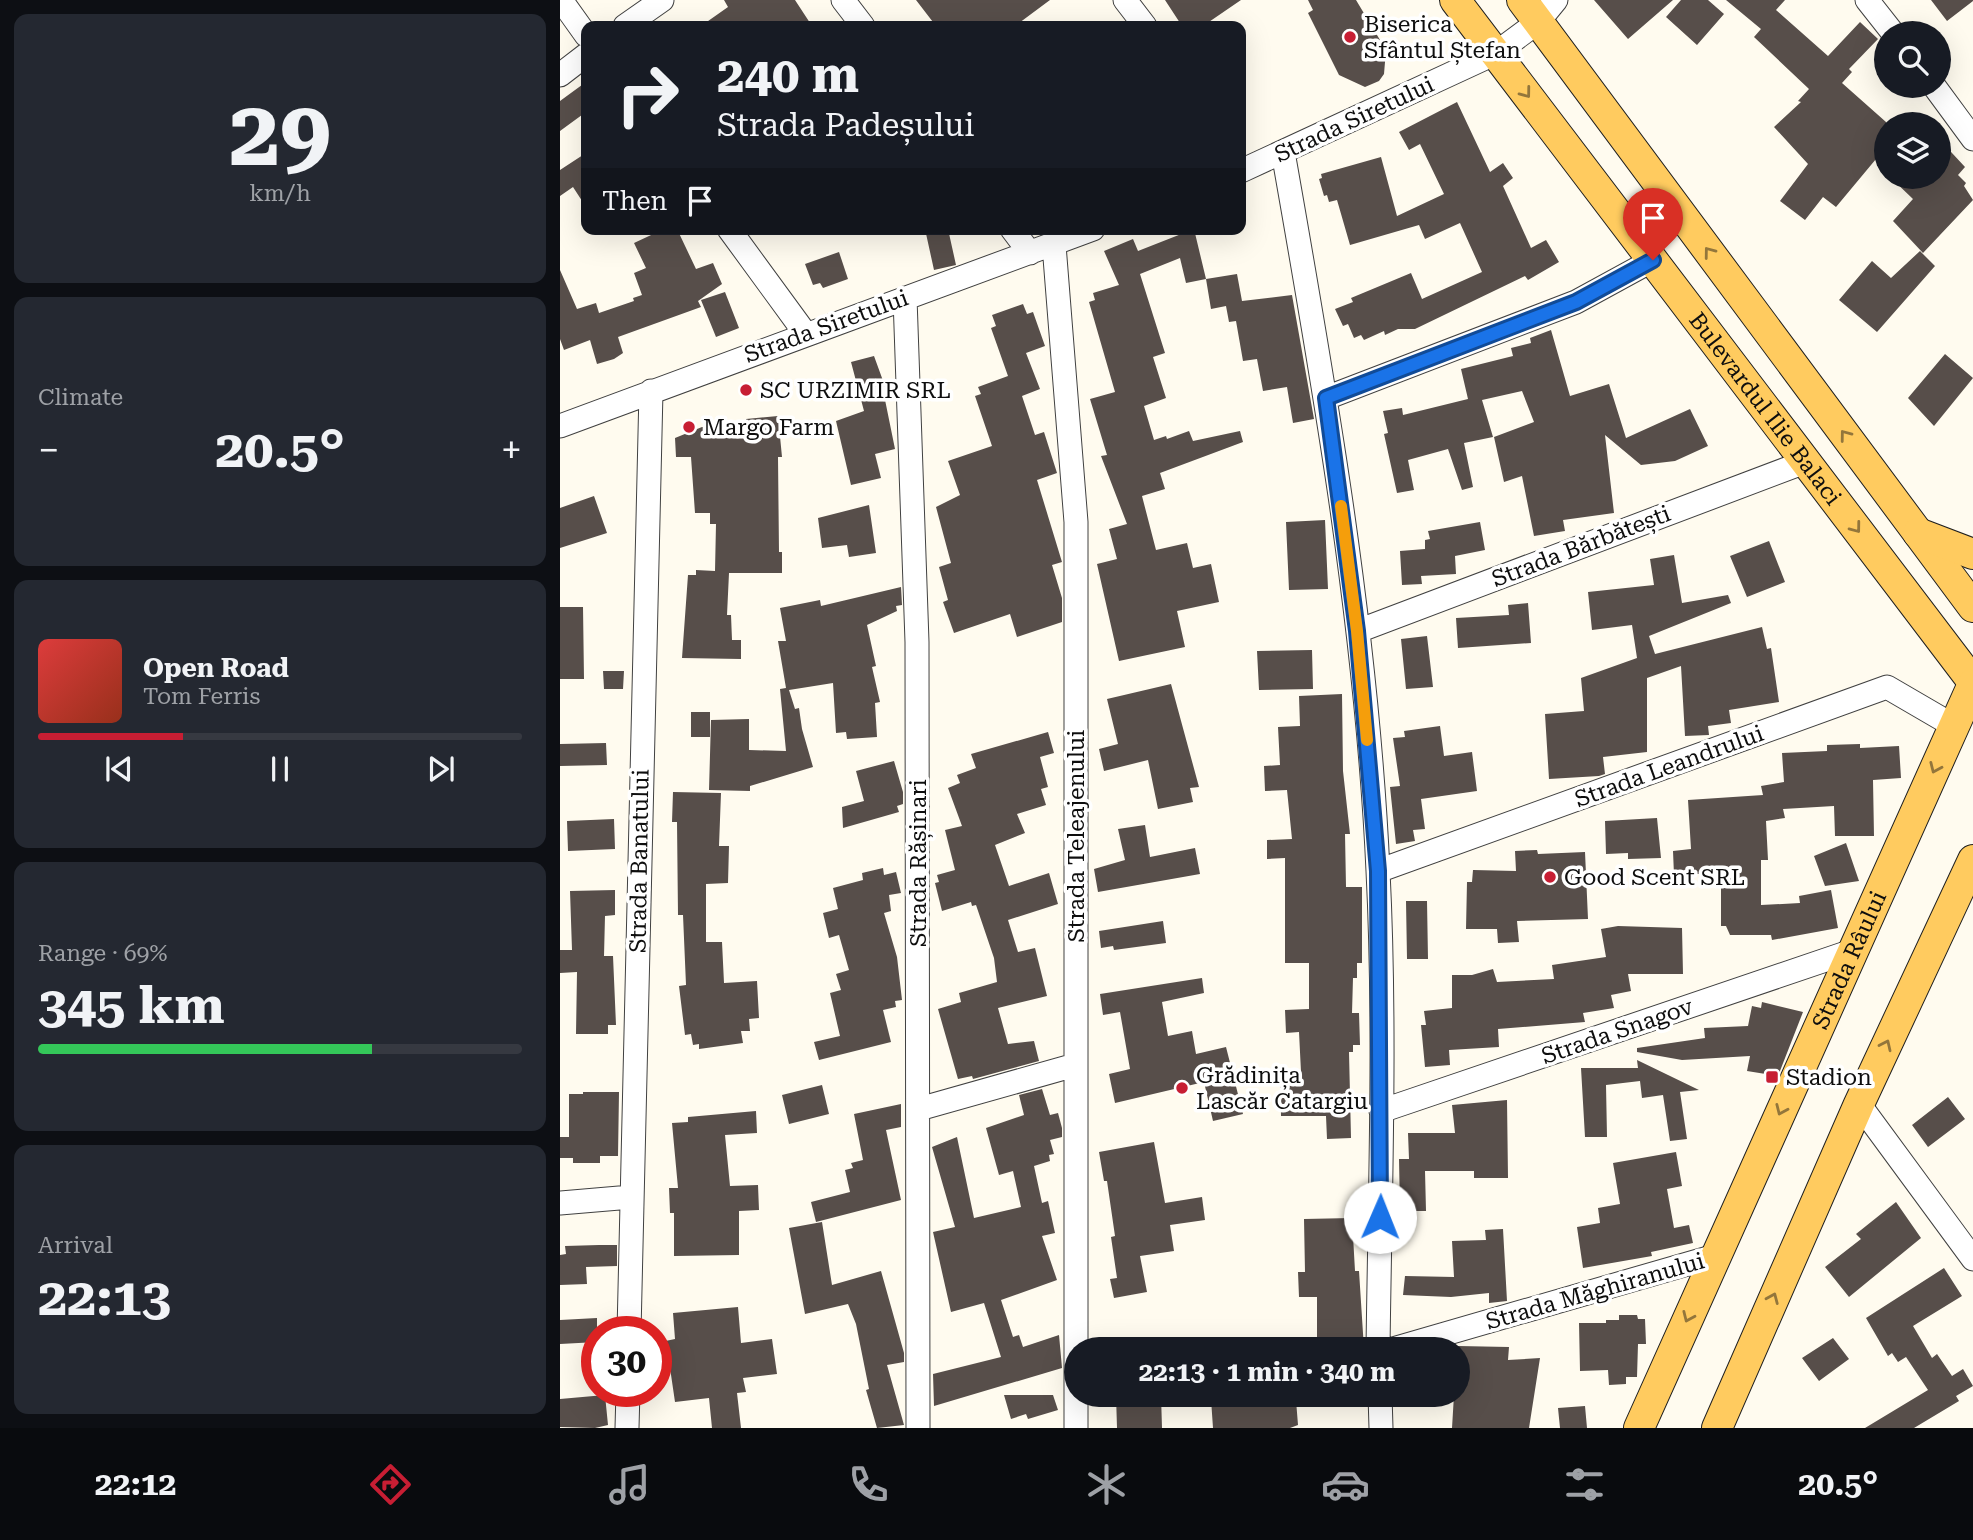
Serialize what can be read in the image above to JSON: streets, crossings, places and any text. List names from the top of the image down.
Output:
{
  "streets": {
    "main road": ["Bulevardul Ilie Balaci", "Strada Râului"],
    "street": [
      "Strada Siretului",
      "Strada Bărbătești",
      "Strada Leandrului",
      "Strada Teleajenului",
      "Strada Banatului",
      "Strada Rășinari",
      "Strada Snagov",
      "Strada Măghiranului"
    ]
  },
  "crossings": [
    ["Strada Siretului", "Bulevardul Ilie Balaci"],
    ["Strada Siretului", "Strada Teleajenului"],
    ["Strada Siretului", "Strada Banatului"],
    ["Strada Siretului", "Strada Rășinari"],
    ["Bulevardul Ilie Balaci", "Strada Bărbătești"],
    ["Bulevardul Ilie Balaci", "Strada Râului"],
    ["Strada Leandrului", "Strada Râului"],
    ["Strada Râului", "Strada Snagov"],
    ["Strada Râului", "Strada Măghiranului"]
  ],
  "places": {
    "other": [
      "Biserica Sfântul Ștefan",
      "SC URZIMIR SRL",
      "Margo Farm",
      "Good Scent SRL",
      "Grădinița Lascăr Catargiu"
    ],
    "transit": ["Stadion"]
  },
  "page": {
    "tile": [
      ["29", "km/h"],
      "Climate",
      ["Range · 69%", "345 km"],
      ["Arrival", "22:13"]
    ],
    "turn": ["240 m", "Strada Padeșului"],
    "then": "Then",
    "heat": ["−", "20.5°", "+"],
    "song": ["Open Road", "Tom Ferris"],
    "limit": "30",
    "trip": "22:13 · 1 min · 340 m",
    "tabs": ["22:12", "20.5°"]
  }
}
